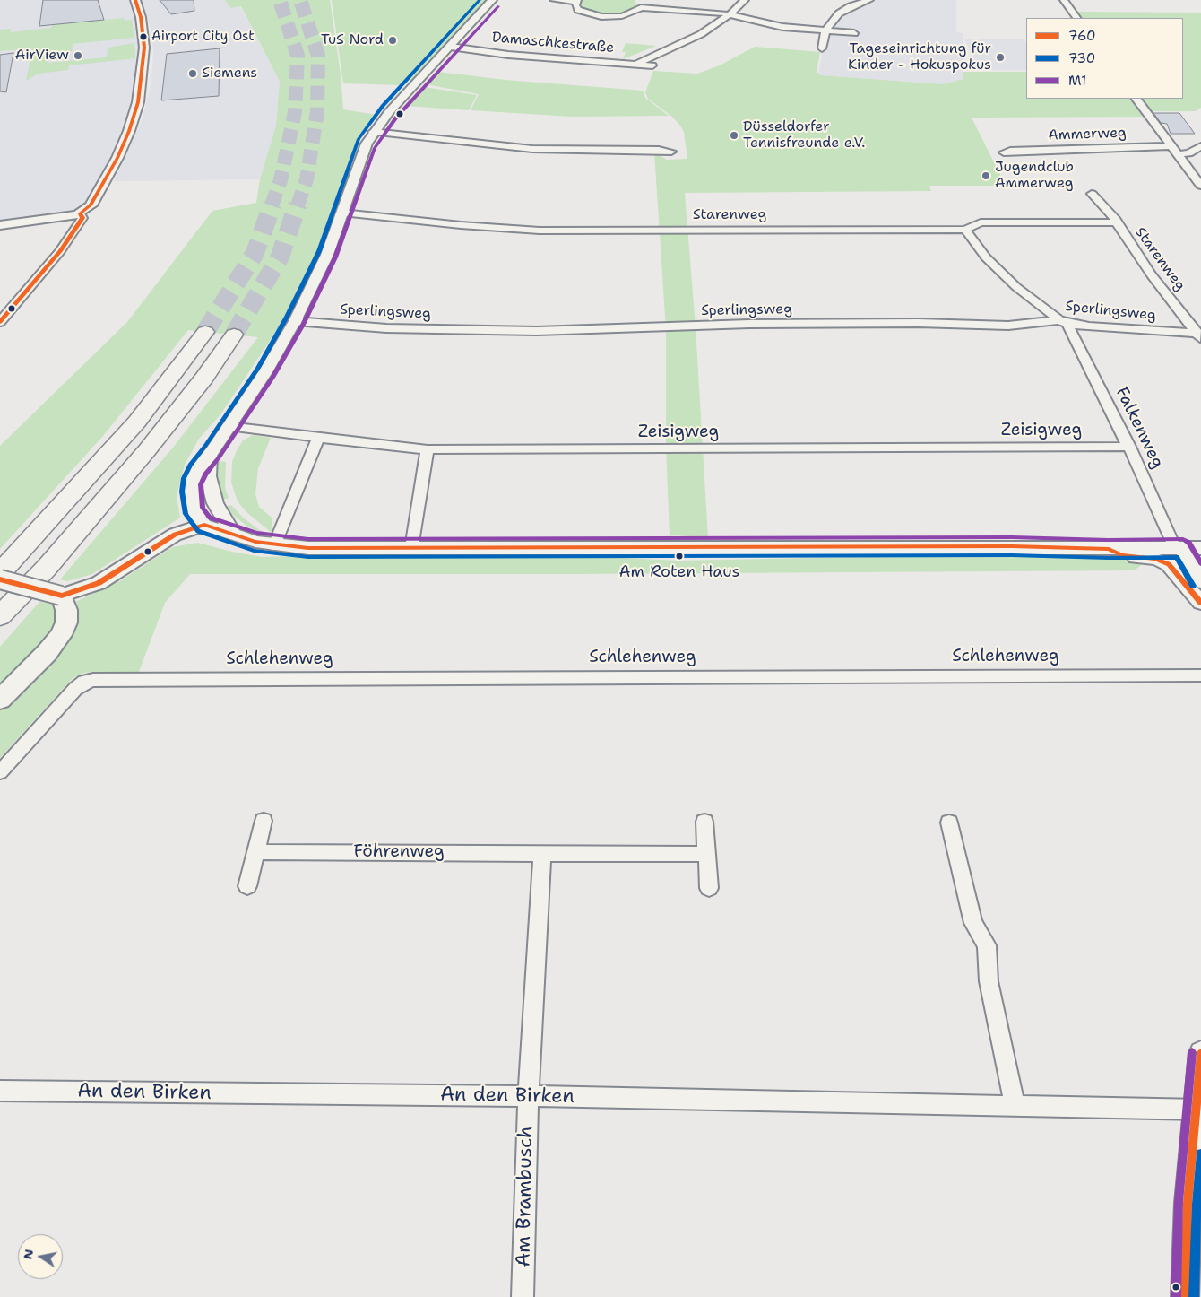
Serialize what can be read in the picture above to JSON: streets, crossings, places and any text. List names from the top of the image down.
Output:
{
  "streets": {
    "street": [
      "Damaschkestraße",
      "Ammerweg",
      "Starenweg",
      "Sperlingsweg",
      "Falkenweg",
      "Zeisigweg",
      "Schlehenweg",
      "Föhrenweg",
      "An den Birken",
      "Am Brambusch"
    ]
  },
  "crossings": [
    ["Starenweg", "Sperlingsweg"],
    ["Starenweg", "Falkenweg"],
    ["Sperlingsweg", "Falkenweg"],
    ["Falkenweg", "Zeisigweg"],
    ["An den Birken", "Am Brambusch"]
  ],
  "places": [
    "Airport City Ost",
    "TuS Nord",
    "AirView",
    "Tageseinrichtung für Kinder - Hokuspokus",
    "Siemens",
    "Düsseldorfer Tennisfreunde e.V.",
    "Jugendclub Ammerweg",
    "Am Roten Haus"
  ],
  "lines": ["transit line 760", "transit line 730", "transit line M1"],
  "legend": ["760", "730", "M1"],
  "north": "left"
}
